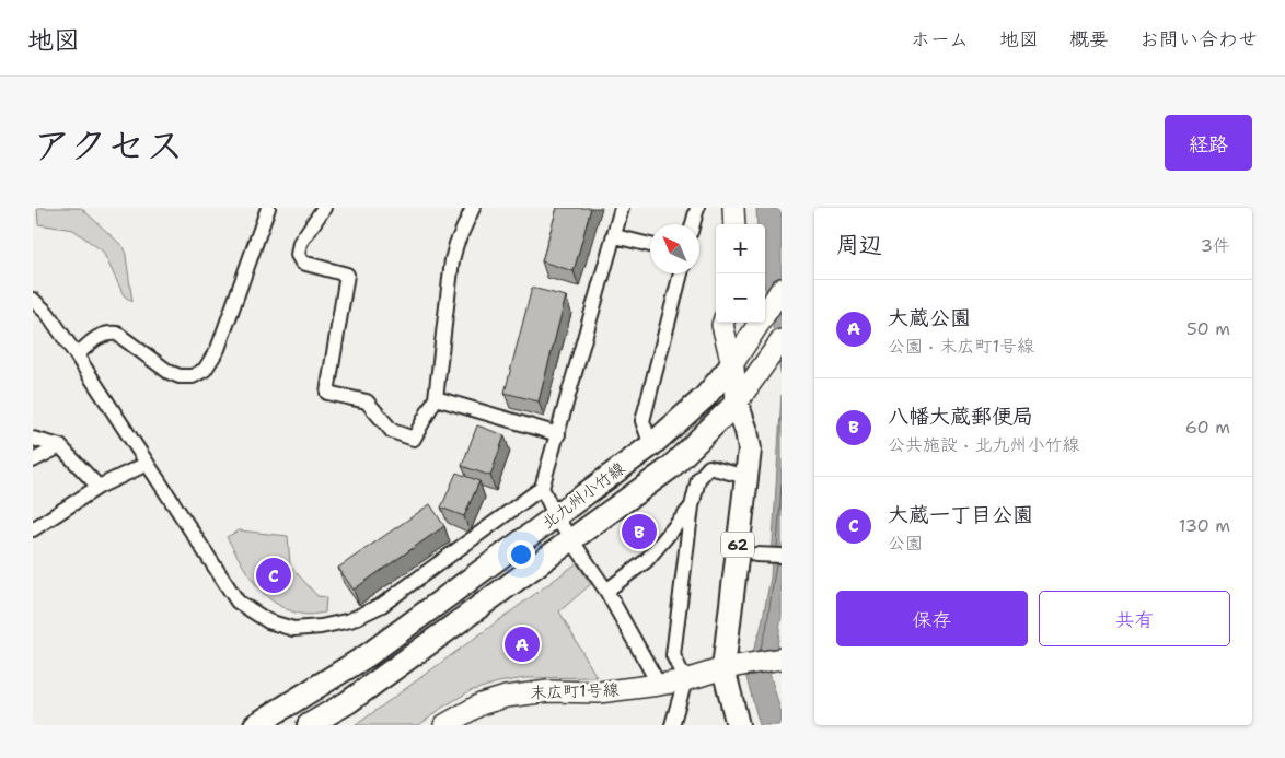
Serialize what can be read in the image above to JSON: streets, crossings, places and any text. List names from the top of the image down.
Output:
{
  "streets": {
    "main road": ["北九州小竹線", "62"],
    "street": ["末広町1号線"]
  },
  "crossings": [
    ["北九州小竹線", "62"],
    ["62", "末広町1号線"]
  ],
  "north": "top left",
  "page": {
    "header": "地図",
    "nav": [
      "ホーム",
      "地図",
      "概要",
      "お問い合わせ"
    ],
    "title": "アクセス",
    "buttons": [
      "経路",
      ["保存", "共有"]
    ],
    "heading": ["周辺", "3件"],
    "map_buttons": ["+", "−"],
    "list": [
      {
        "mark": "A",
        "name": "大蔵公園",
        "note": "公園 · 末広町1号線",
        "value": "50 m"
      },
      {
        "mark": "B",
        "name": "八幡大蔵郵便局",
        "note": "公共施設 · 北九州小竹線",
        "value": "60 m"
      },
      {
        "mark": "C",
        "name": "大蔵一丁目公園",
        "note": "公園",
        "value": "130 m"
      }
    ],
    "pins": ["B", "C", "A"]
  }
}
